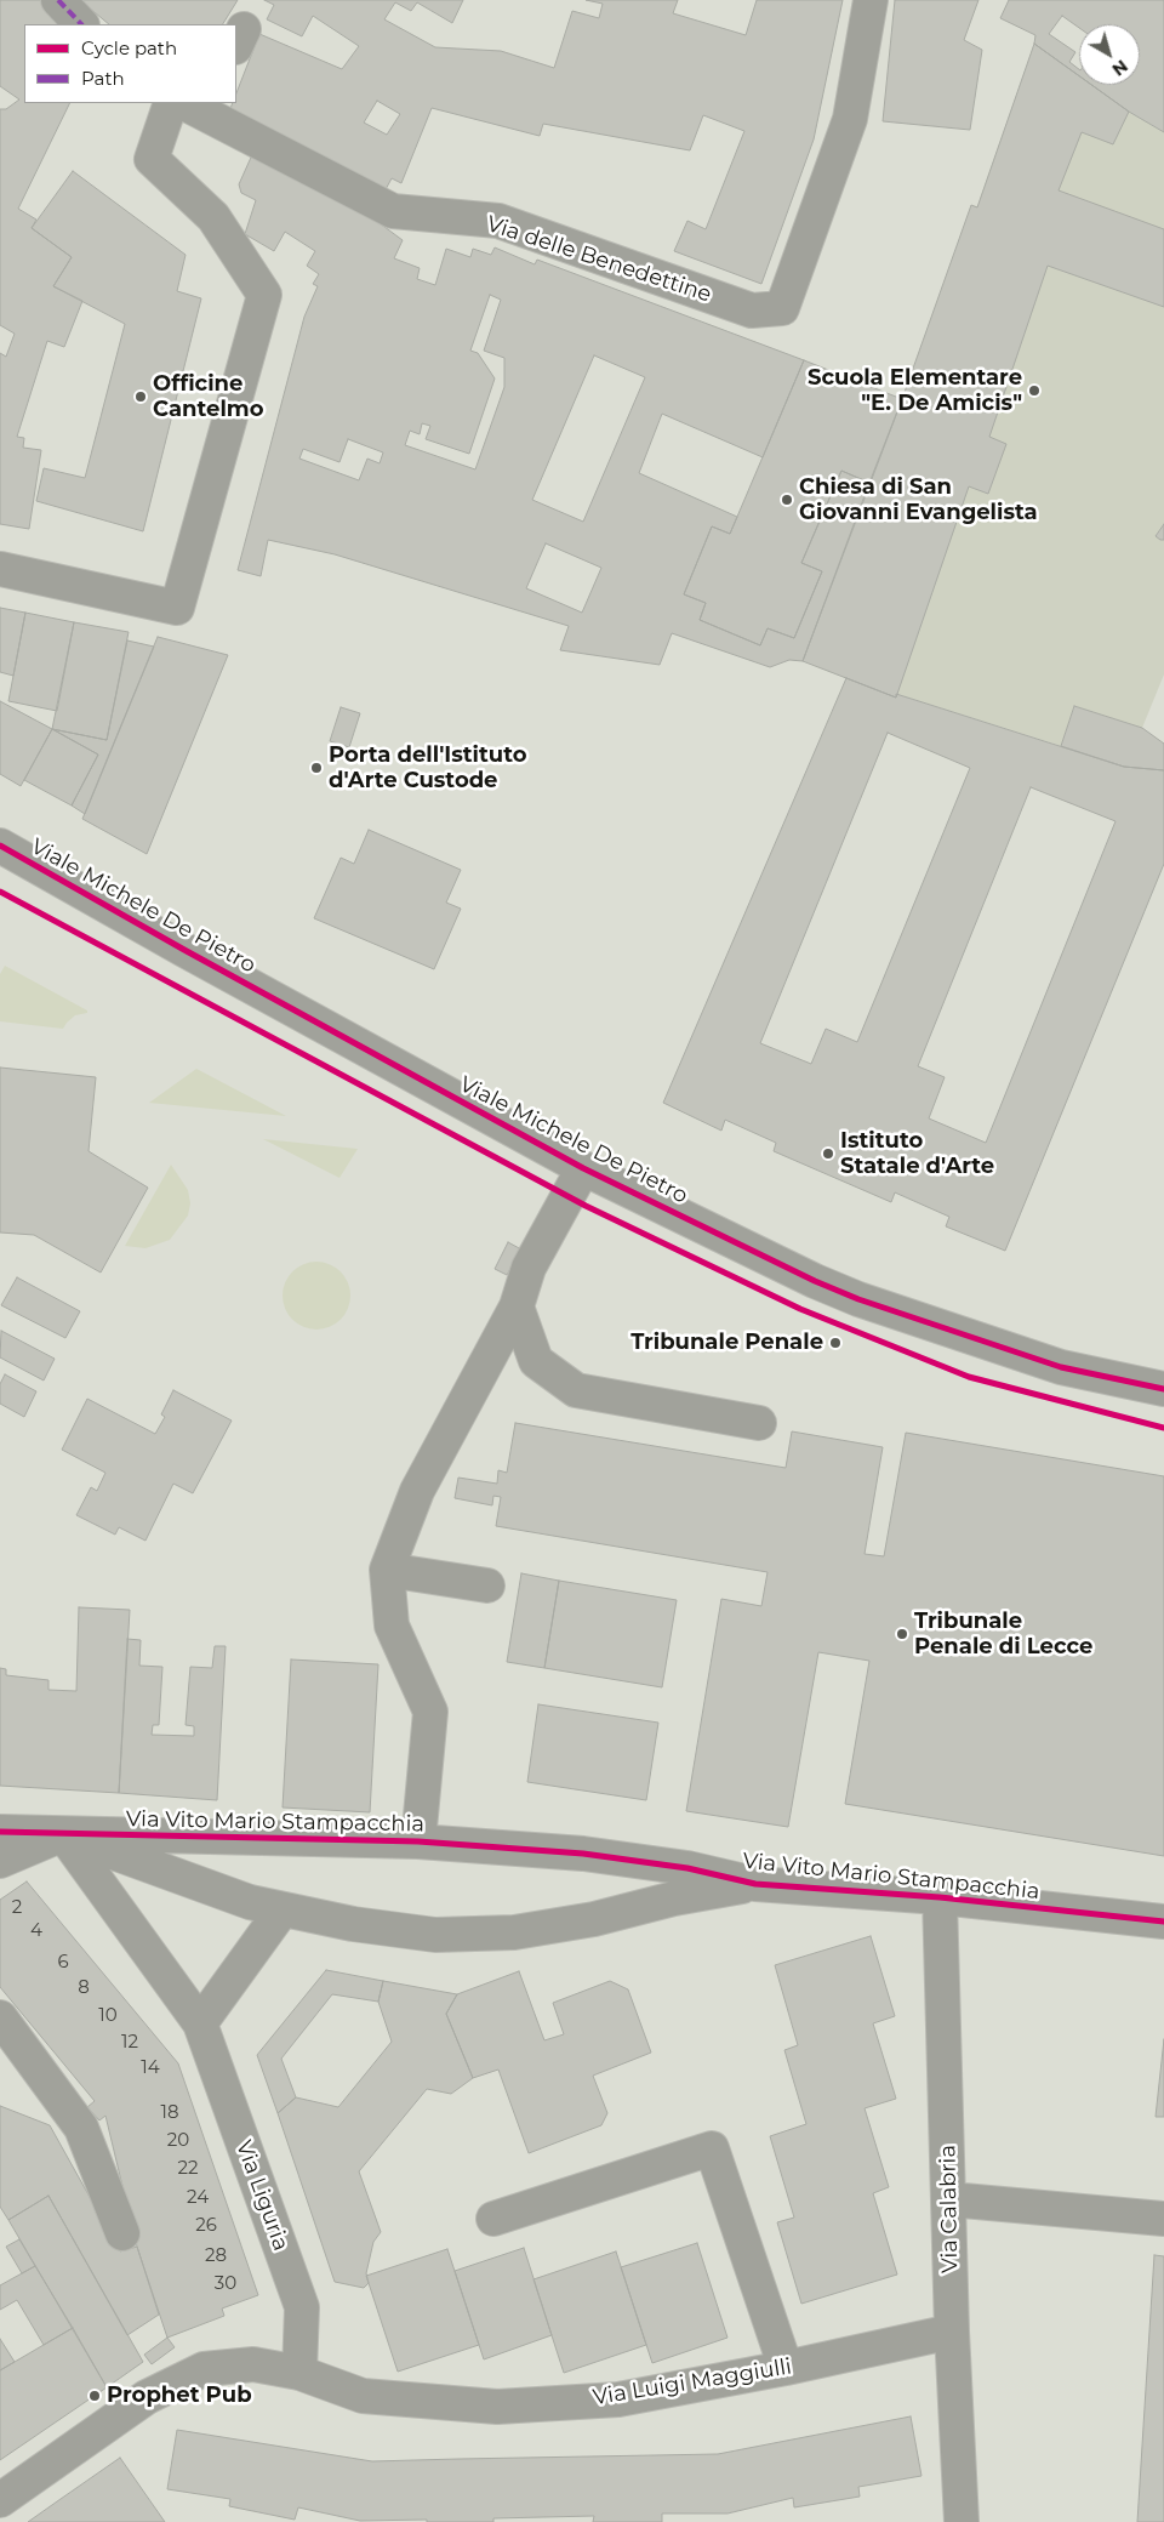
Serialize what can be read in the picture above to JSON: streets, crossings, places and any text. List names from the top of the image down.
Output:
{
  "streets": {
    "street": [
      "Via delle Benedettine",
      "Viale Michele De Pietro",
      "Via Vito Mario Stampacchia",
      "Via Liguria",
      "Via Calabria",
      "Via Luigi Maggiulli"
    ]
  },
  "crossings": [
    ["Via Vito Mario Stampacchia", "Via Liguria"],
    ["Via Vito Mario Stampacchia", "Via Calabria"],
    ["Via Liguria", "Via Luigi Maggiulli"],
    ["Via Calabria", "Via Luigi Maggiulli"]
  ],
  "places": [
    "Scuola Elementare \"E. De Amicis\"",
    "Officine Cantelmo",
    "Chiesa di San Giovanni Evangelista",
    "Porta dell'Istituto d'Arte Custode",
    "Istituto Statale d'Arte",
    "Tribunale Penale",
    "Tribunale Penale di Lecce",
    "Prophet Pub"
  ],
  "house_numbers": [
    "2",
    "4",
    "6",
    "8",
    "10",
    "12",
    "14",
    "18",
    "20",
    "22",
    "24",
    "26",
    "28",
    "30"
  ],
  "legend": ["Cycle path", "Path"],
  "north": "bottom right"
}
